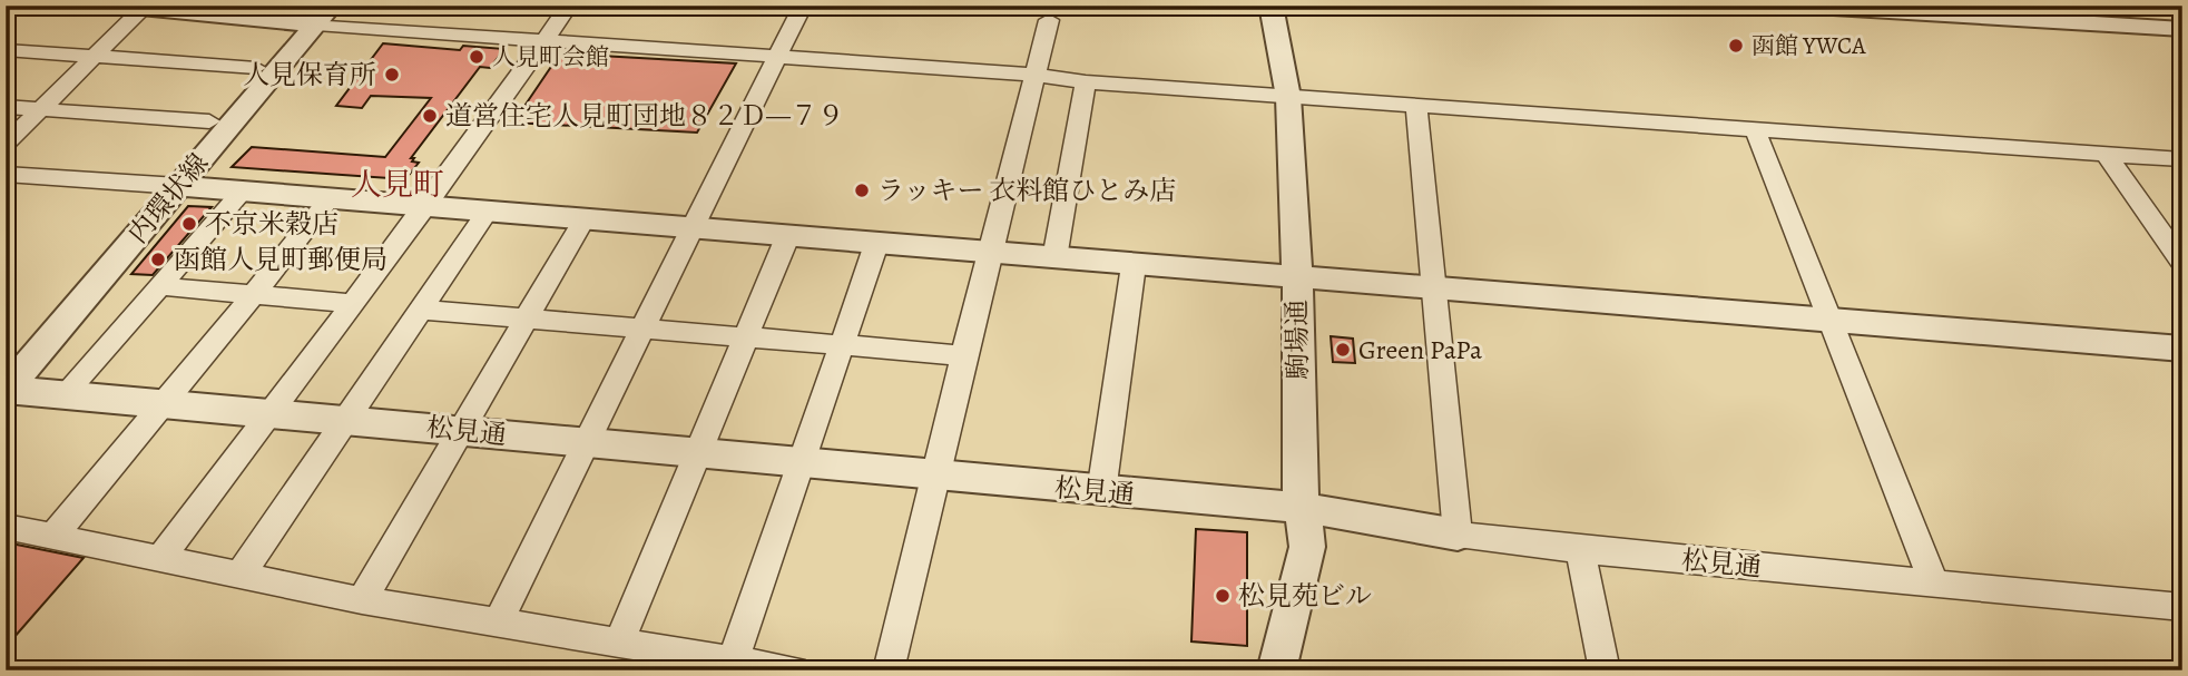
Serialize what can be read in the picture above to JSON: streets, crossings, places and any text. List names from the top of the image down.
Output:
{
  "streets": {
    "street": ["内環状線", "駒場通", "松見通"]
  },
  "crossings": [
    ["内環状線", "松見通"],
    ["駒場通", "松見通"]
  ],
  "districts": ["人見町"],
  "places": [
    "函館 YWCA",
    "人見町会館",
    "人見保育所",
    "道営住宅人見町団地８２Ｄ―７９",
    "ラッキー 衣料館ひとみ店",
    "不京米穀店",
    "函館人見町郵便局",
    "Green PaPa",
    "松見苑ビル"
  ]
}
